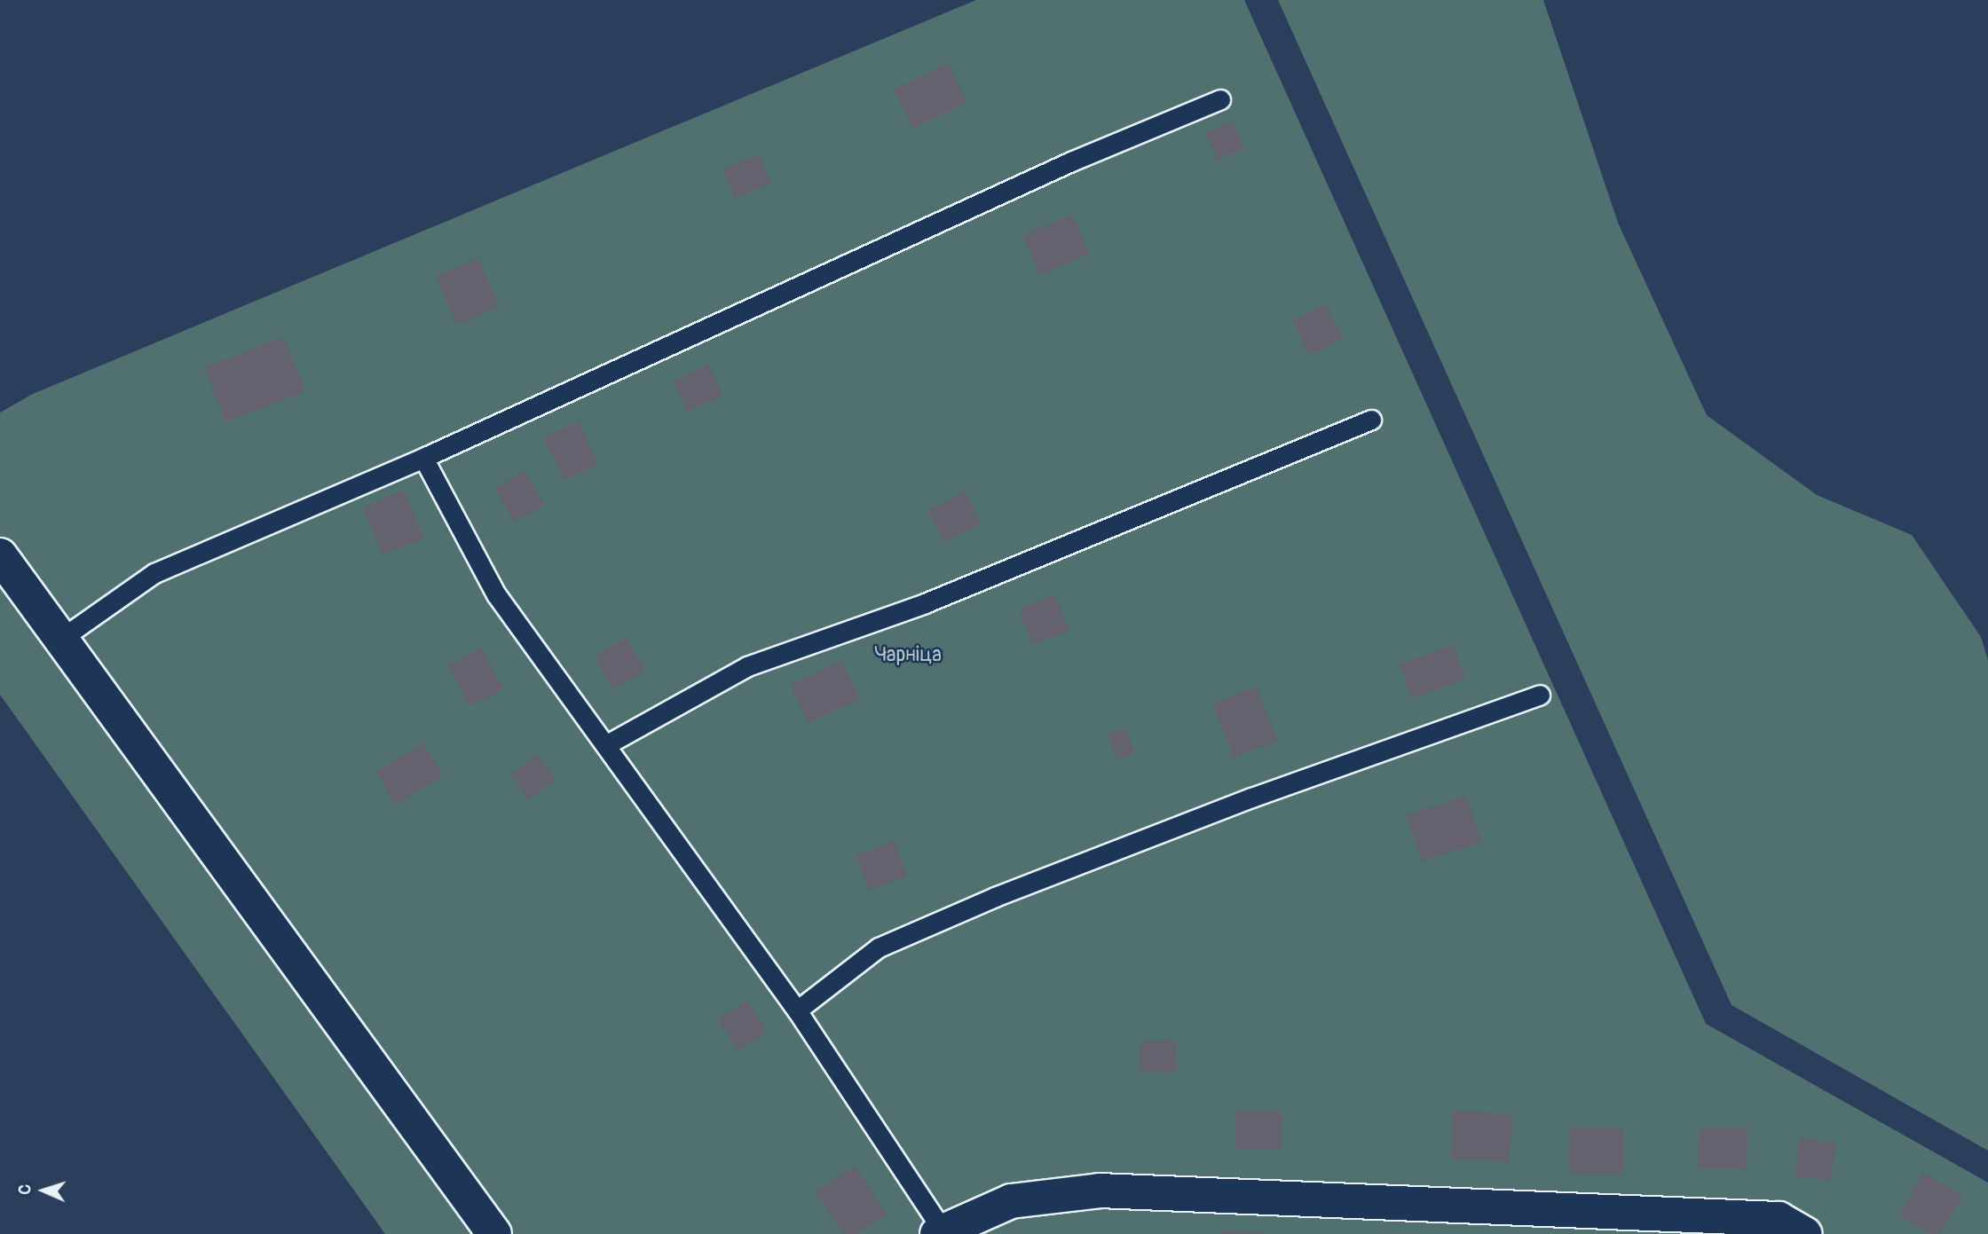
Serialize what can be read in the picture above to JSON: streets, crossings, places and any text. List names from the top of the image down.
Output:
{
  "parks": ["Чарніца"],
  "north": "left"
}
